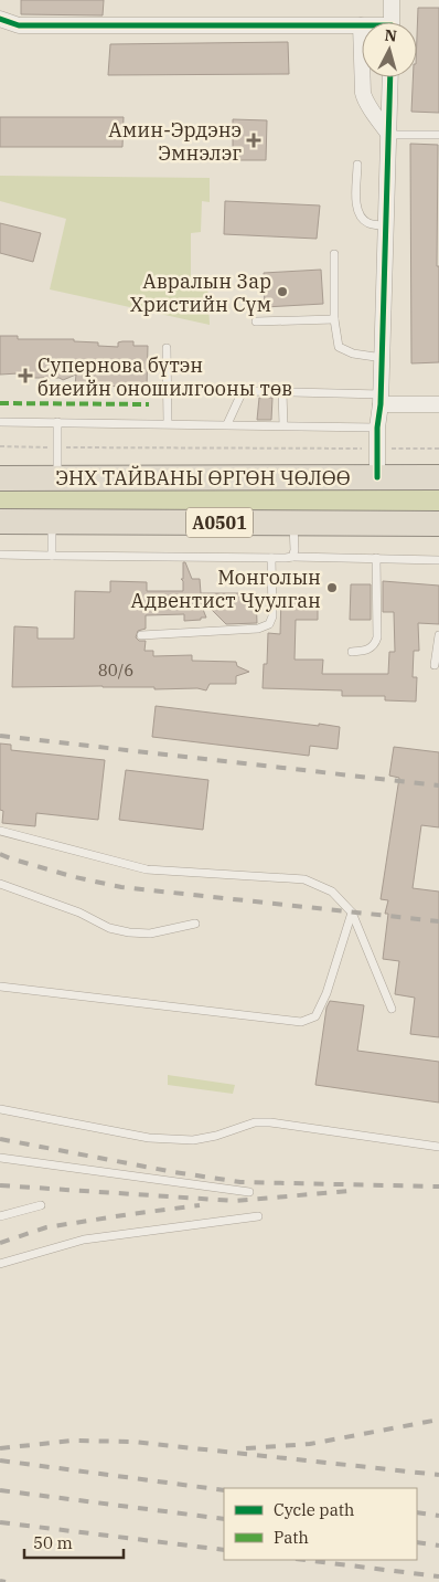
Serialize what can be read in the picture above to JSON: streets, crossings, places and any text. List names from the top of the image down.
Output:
{
  "streets": {
    "highway": ["ЭНХ ТАЙВАНЫ ӨРГӨН ЧӨЛӨӨ", "A0501"]
  },
  "places": {
    "health": ["Амин-Эрдэнэ Эмнэлэг", "Супернова бүтэн биеийн оношилгооны төв"],
    "other": ["Авралын 3ар Христийн Сүм", "Монголын Адвентист Чуулган"]
  },
  "house_numbers": ["80/6"],
  "legend": ["Cycle path", "Path"],
  "scale_bar": "50 m",
  "north": "top"
}
